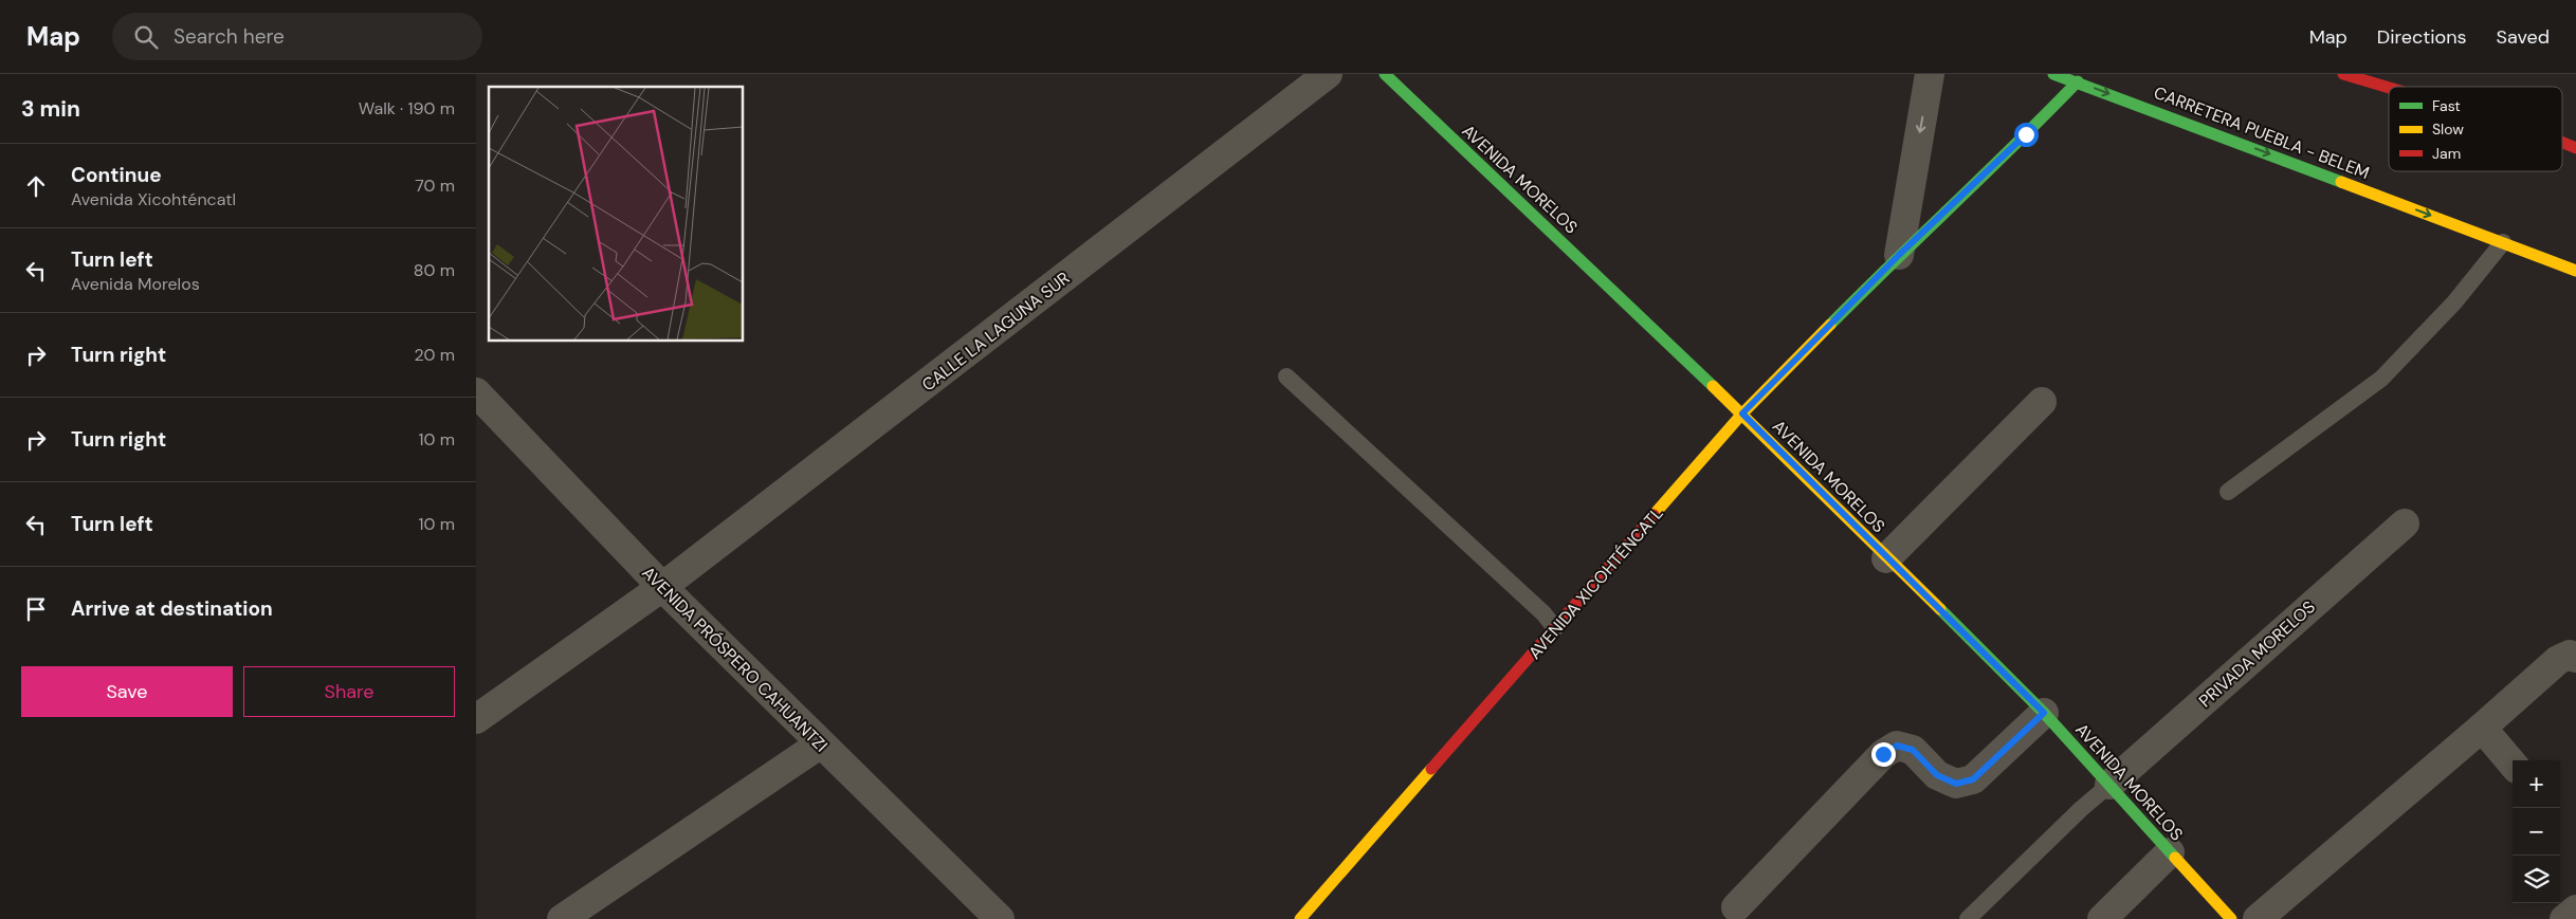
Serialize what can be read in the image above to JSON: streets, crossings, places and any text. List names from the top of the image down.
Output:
{
  "streets": {
    "street": [
      "CARRETERA PUEBLA - BELEM",
      "AVENIDA MORELOS",
      "CALLE LA LAGUNA SUR",
      "AVENIDA XICOHTÉNCATL",
      "PRIVADA MORELOS",
      "AVENIDA PRÓSPERO CAHUANTZI"
    ]
  },
  "crossings": [
    ["CARRETERA PUEBLA - BELEM", "AVENIDA XICOHTÉNCATL"],
    ["AVENIDA MORELOS", "AVENIDA XICOHTÉNCATL"],
    ["AVENIDA MORELOS", "PRIVADA MORELOS"],
    ["CALLE LA LAGUNA SUR", "AVENIDA PRÓSPERO CAHUANTZI"]
  ],
  "one_way": ["CARRETERA PUEBLA - BELEM"],
  "legend": ["Fast", "Slow", "Jam"],
  "page": {
    "header": "Map",
    "search": "Search here",
    "nav": ["Map", "Directions", "Saved"],
    "heading": ["3 min", "Walk · 190 m"],
    "list": [
      ["Continue", "Avenida Xicohténcatl", "70 m"],
      ["Turn left", "Avenida Morelos", "80 m"],
      ["Turn right", "20 m"],
      ["Turn right", "10 m"],
      ["Turn left", "10 m"],
      "Arrive at destination"
    ],
    "buttons": ["Save", "Share"],
    "map_buttons": ["+", "−"]
  }
}
